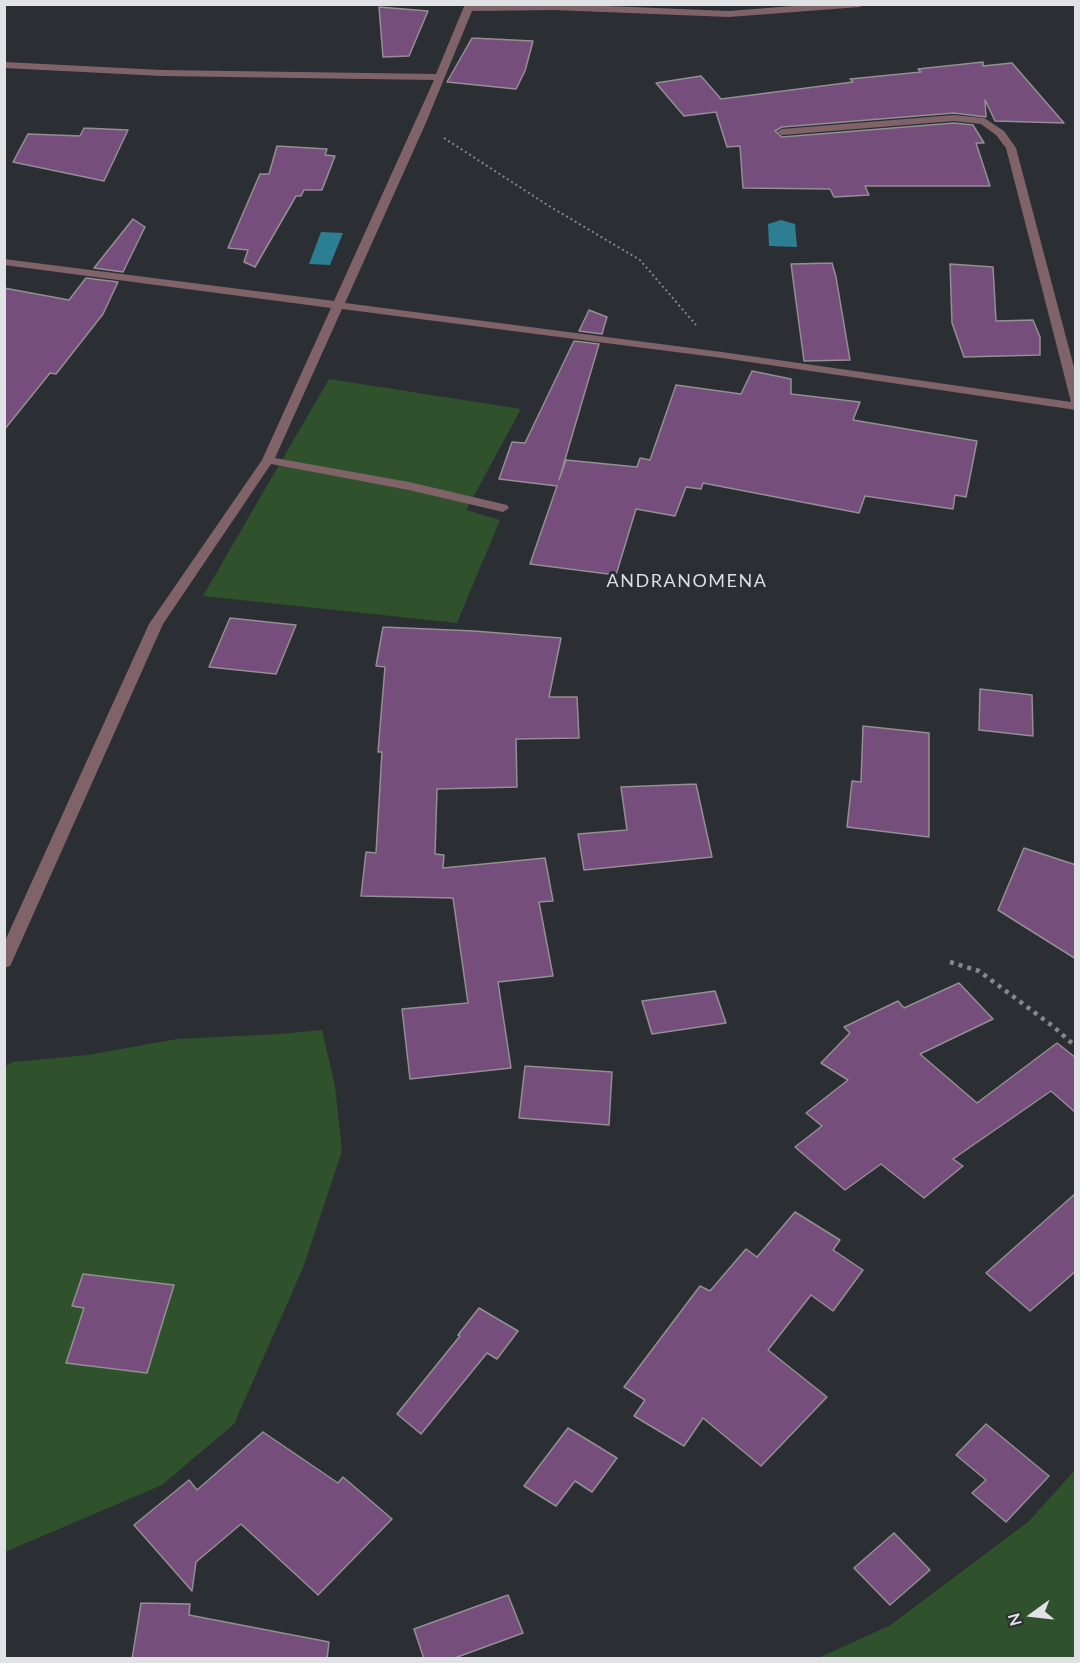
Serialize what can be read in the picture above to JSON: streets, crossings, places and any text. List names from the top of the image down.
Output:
{
  "districts": ["ANDRANOMENA"],
  "north": "left"
}
